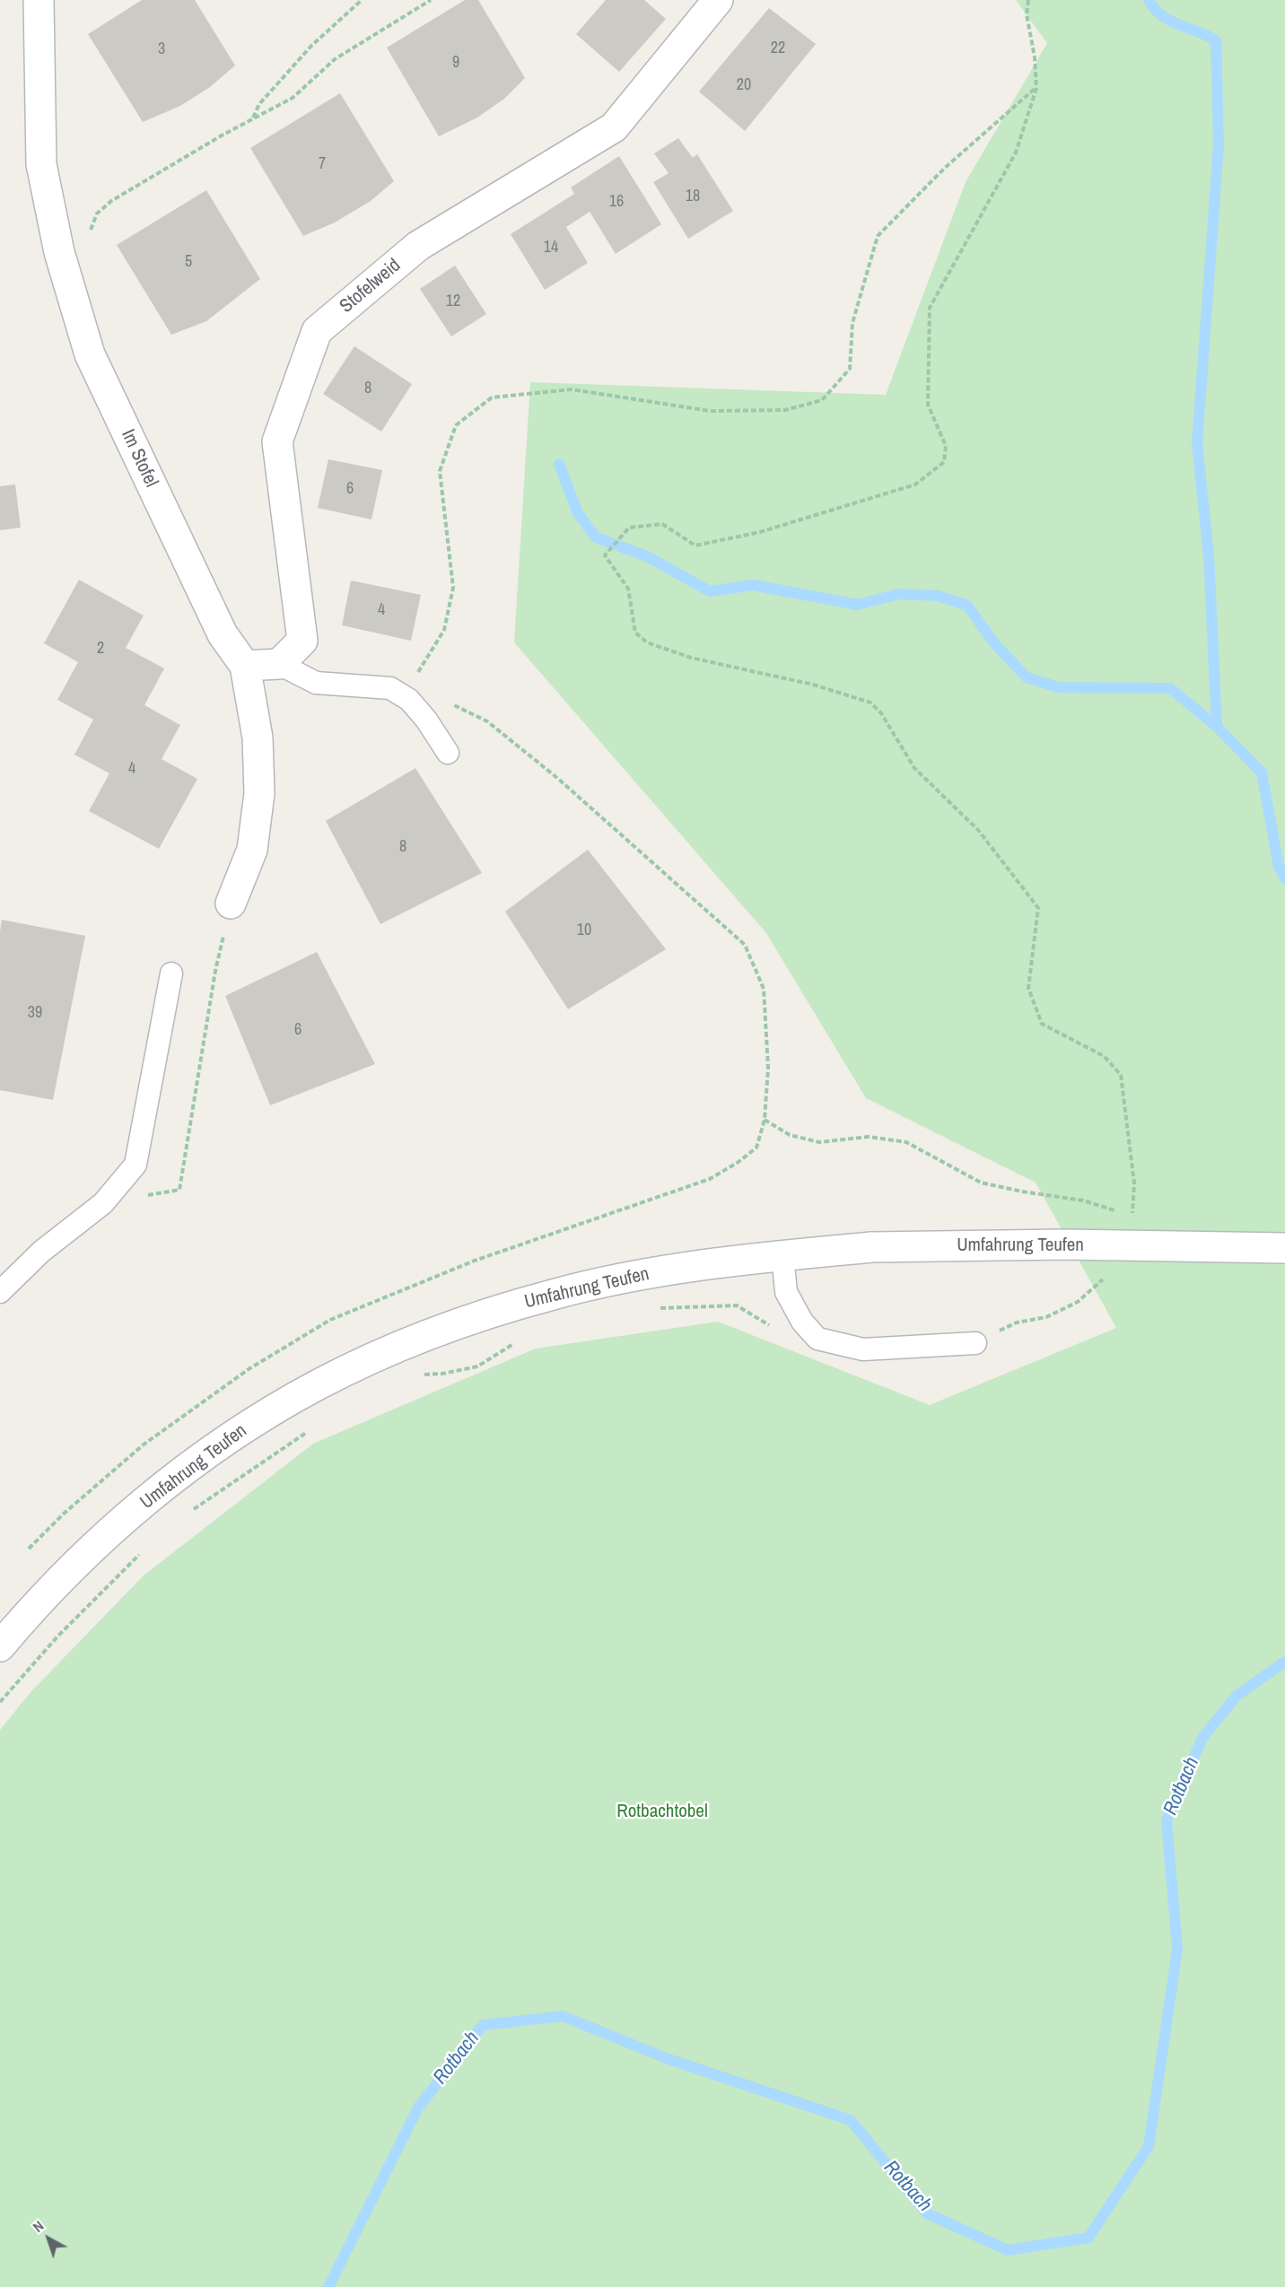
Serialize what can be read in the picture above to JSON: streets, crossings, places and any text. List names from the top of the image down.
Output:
{
  "streets": {
    "street": ["Stofelweid", "Im Stofel", "Umfahrung Teufen"]
  },
  "water": ["Rotbach"],
  "parks": ["Rotbachtobel"],
  "house_numbers": [
    "22",
    "3",
    "9",
    "20",
    "7",
    "18",
    "16",
    "14",
    "5",
    "12",
    "8",
    "6",
    "4",
    "2",
    "4",
    "8",
    "10",
    "39",
    "6"
  ],
  "north": "top left"
}
